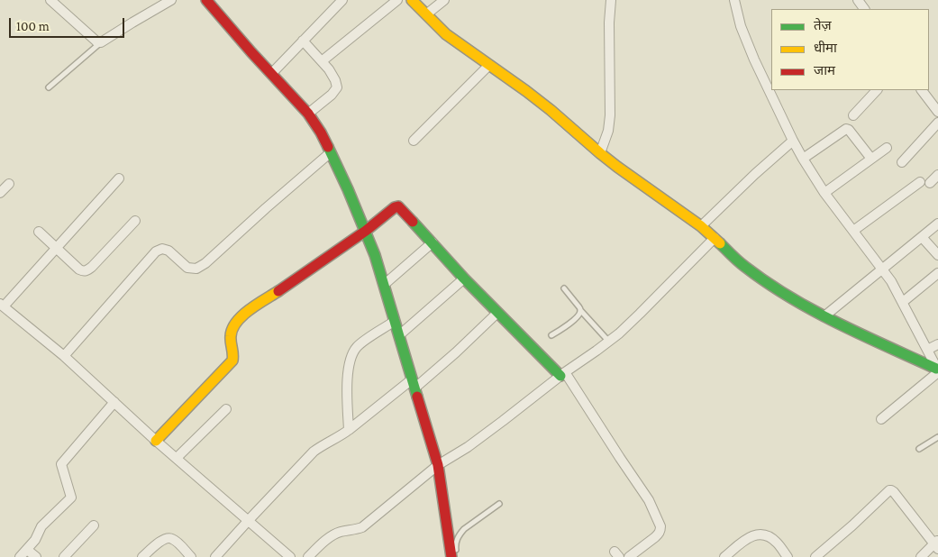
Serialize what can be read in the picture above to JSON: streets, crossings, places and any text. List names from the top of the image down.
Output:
{
  "legend": ["तेज़", "धीमा", "जाम"],
  "scale_bar": "100 m"
}
